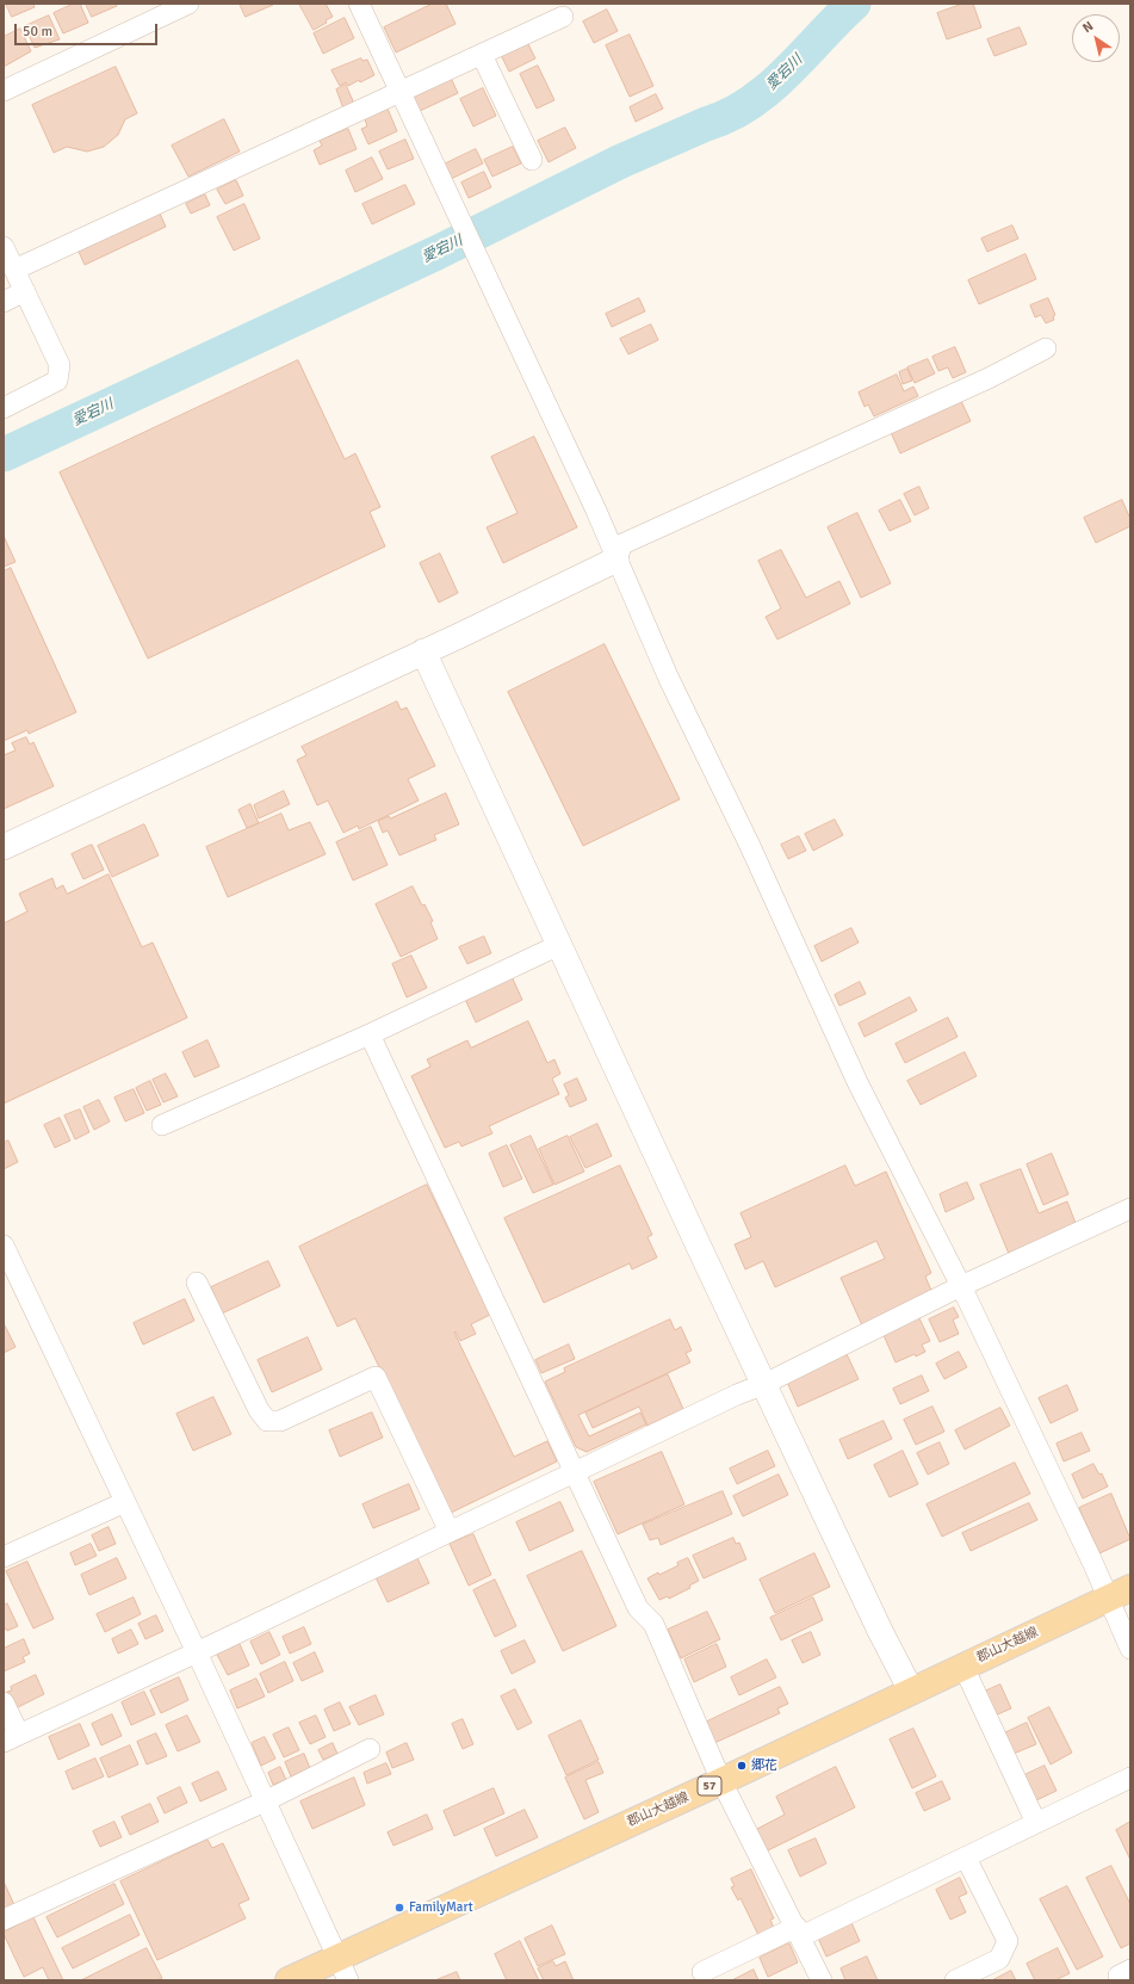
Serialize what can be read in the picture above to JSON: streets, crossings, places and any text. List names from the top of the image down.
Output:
{
  "streets": {
    "main road": ["郡山大越線", "57"]
  },
  "water": ["愛宕川"],
  "places": ["郷花", "FamilyMart"],
  "scale_bar": "50 m",
  "north": "top left"
}
